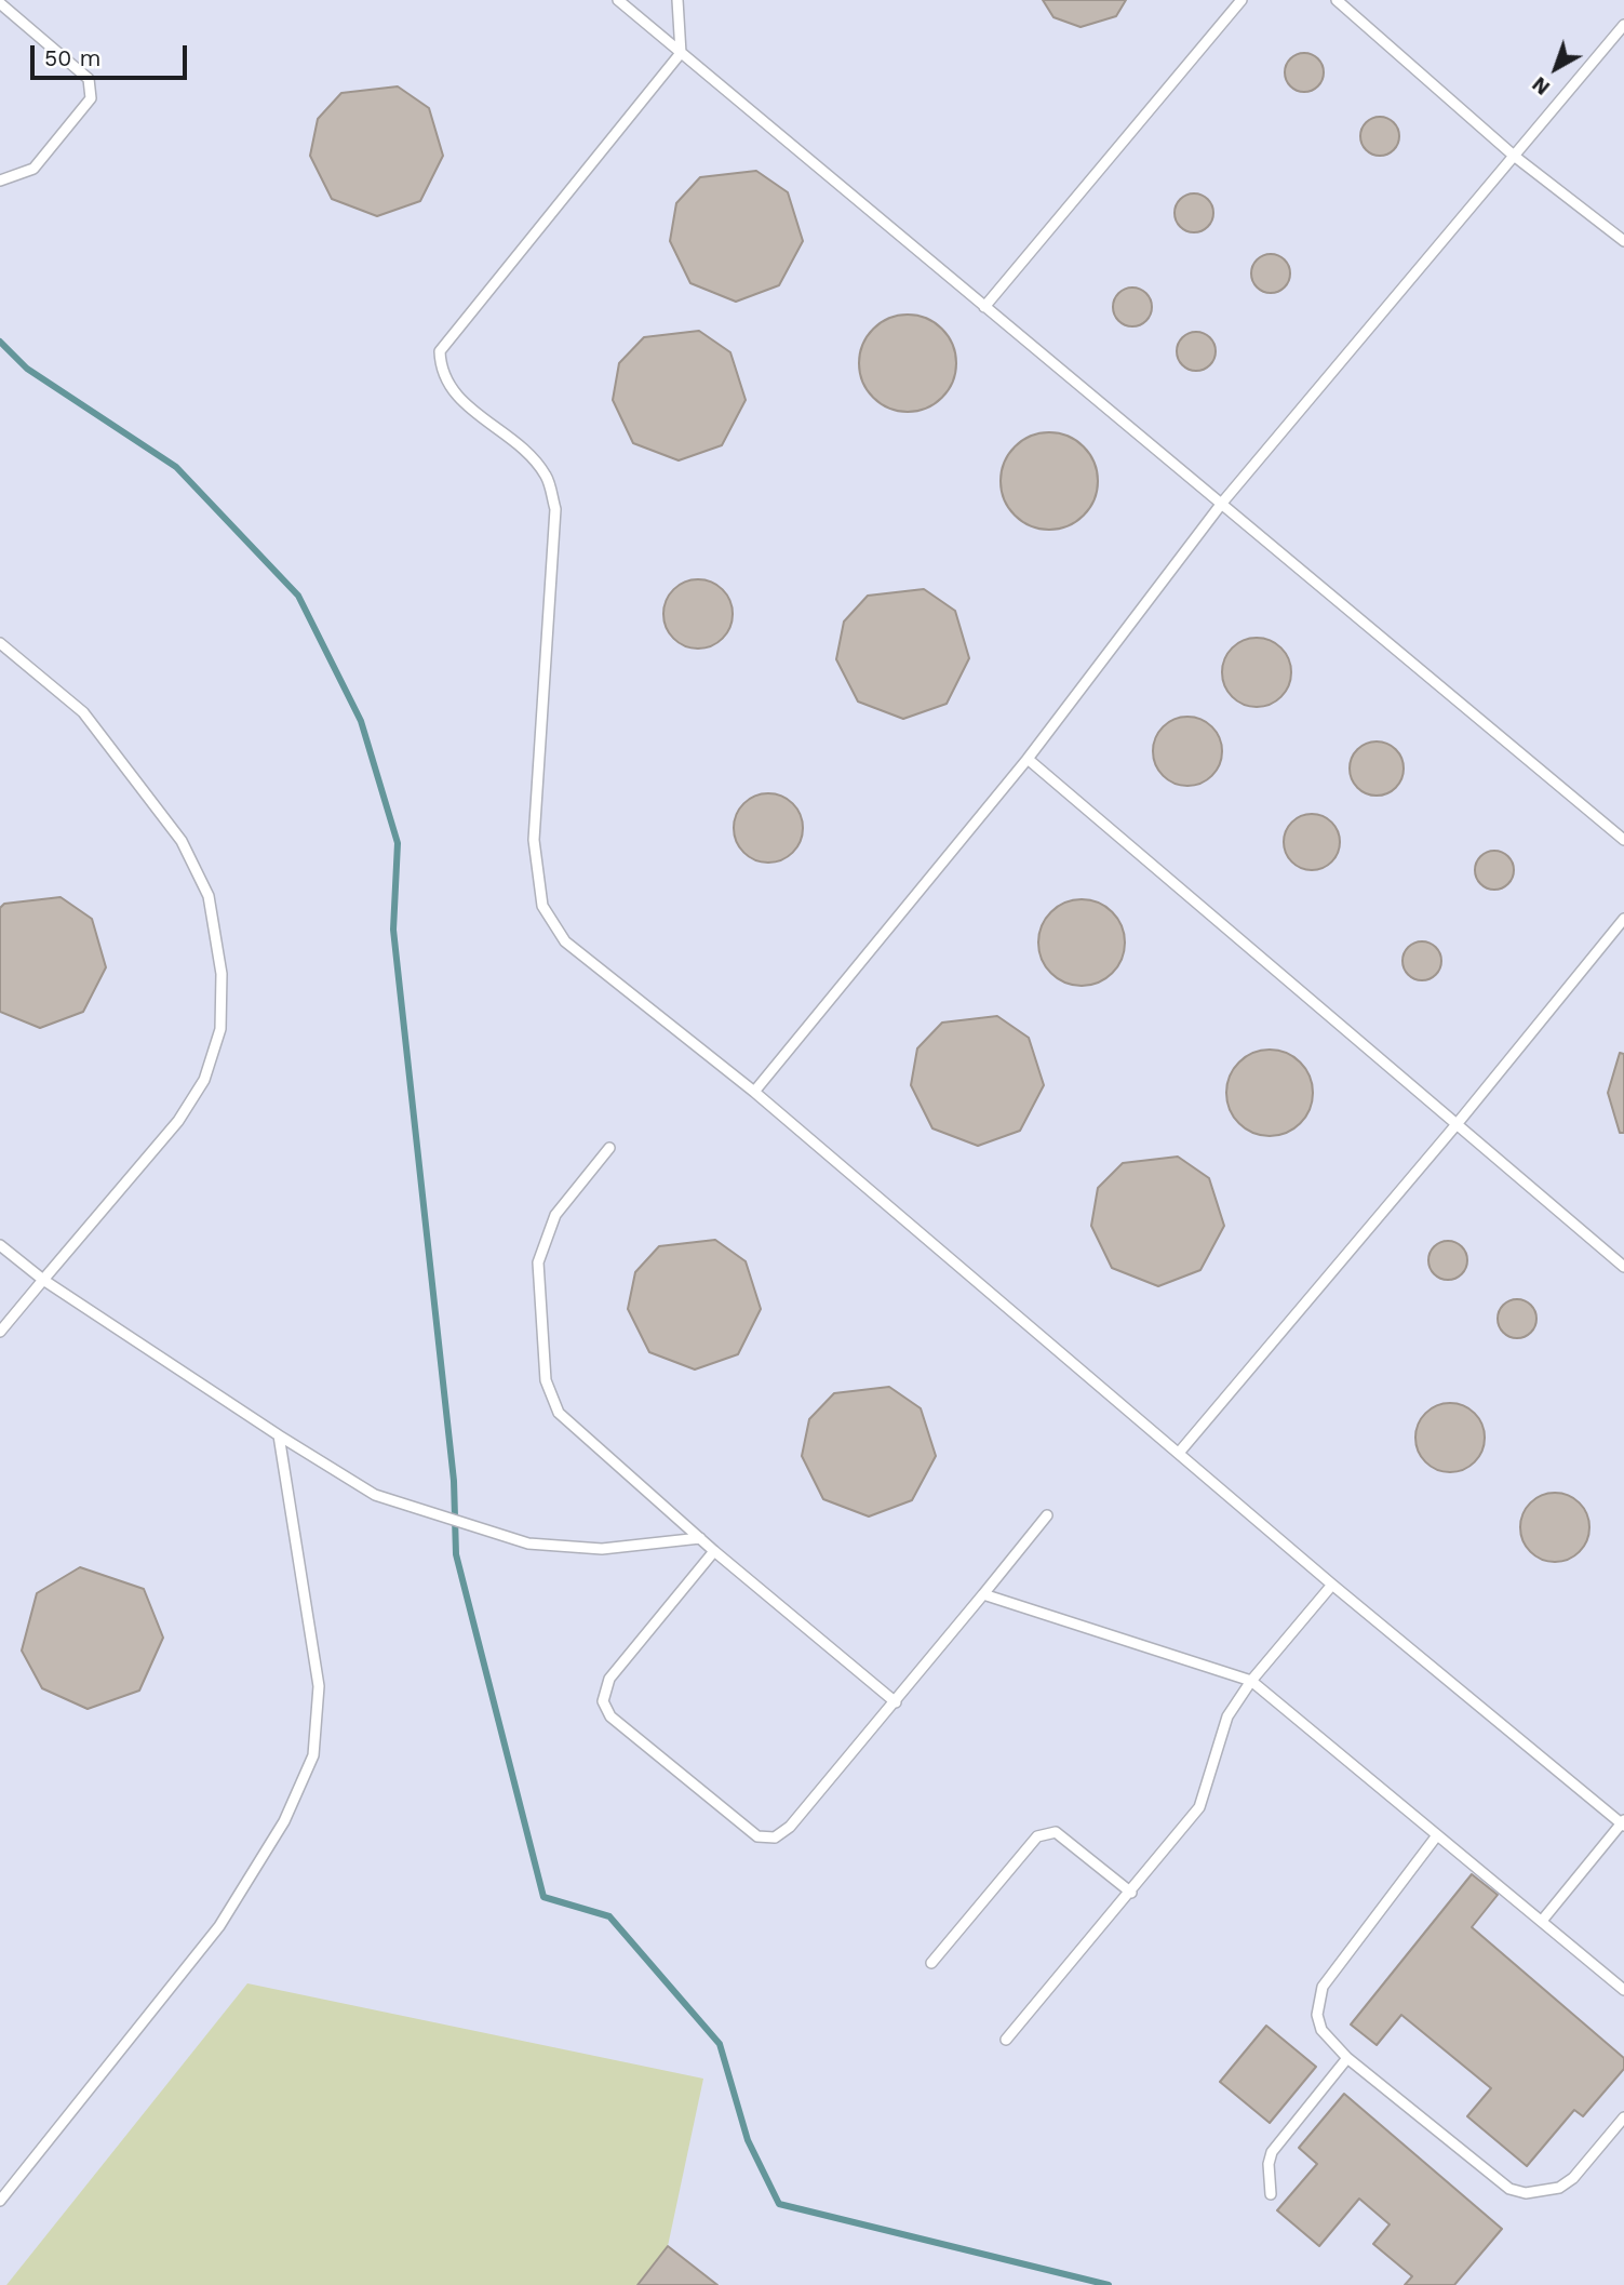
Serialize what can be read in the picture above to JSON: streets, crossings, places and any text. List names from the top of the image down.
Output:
{
  "scale_bar": "50 m",
  "north": "bottom left"
}
